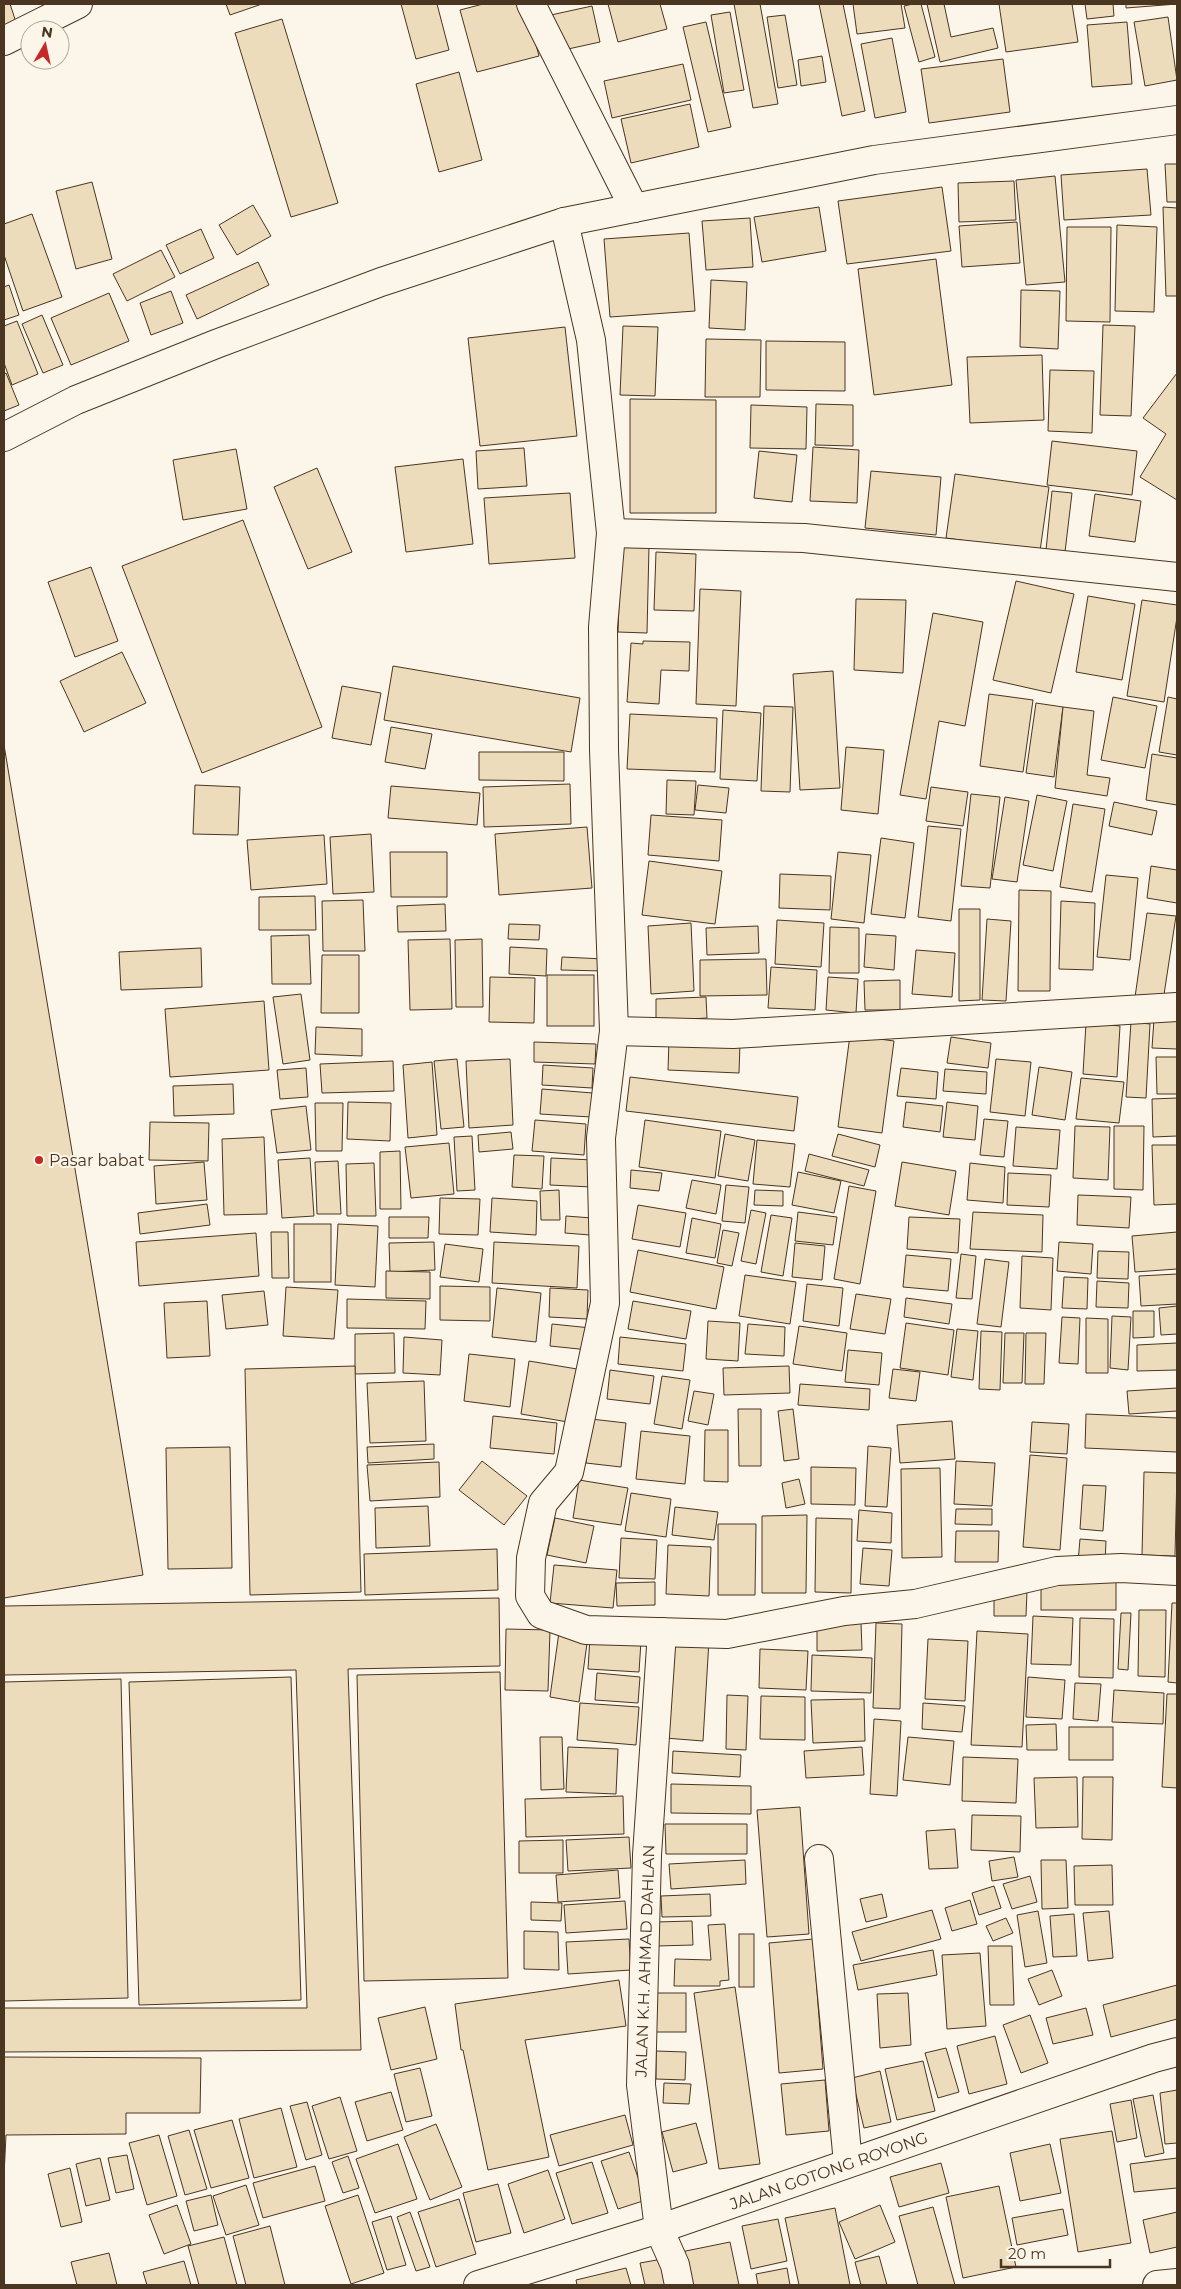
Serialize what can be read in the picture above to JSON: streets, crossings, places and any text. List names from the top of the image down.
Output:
{
  "streets": {
    "main road": ["JALAN K.H. AHMAD DAHLAN", "JALAN GOTONG ROYONG"]
  },
  "crossings": [
    ["JALAN K.H. AHMAD DAHLAN", "JALAN GOTONG ROYONG"]
  ],
  "places": ["Pasar babat"],
  "scale_bar": "20 m",
  "north": "top"
}
